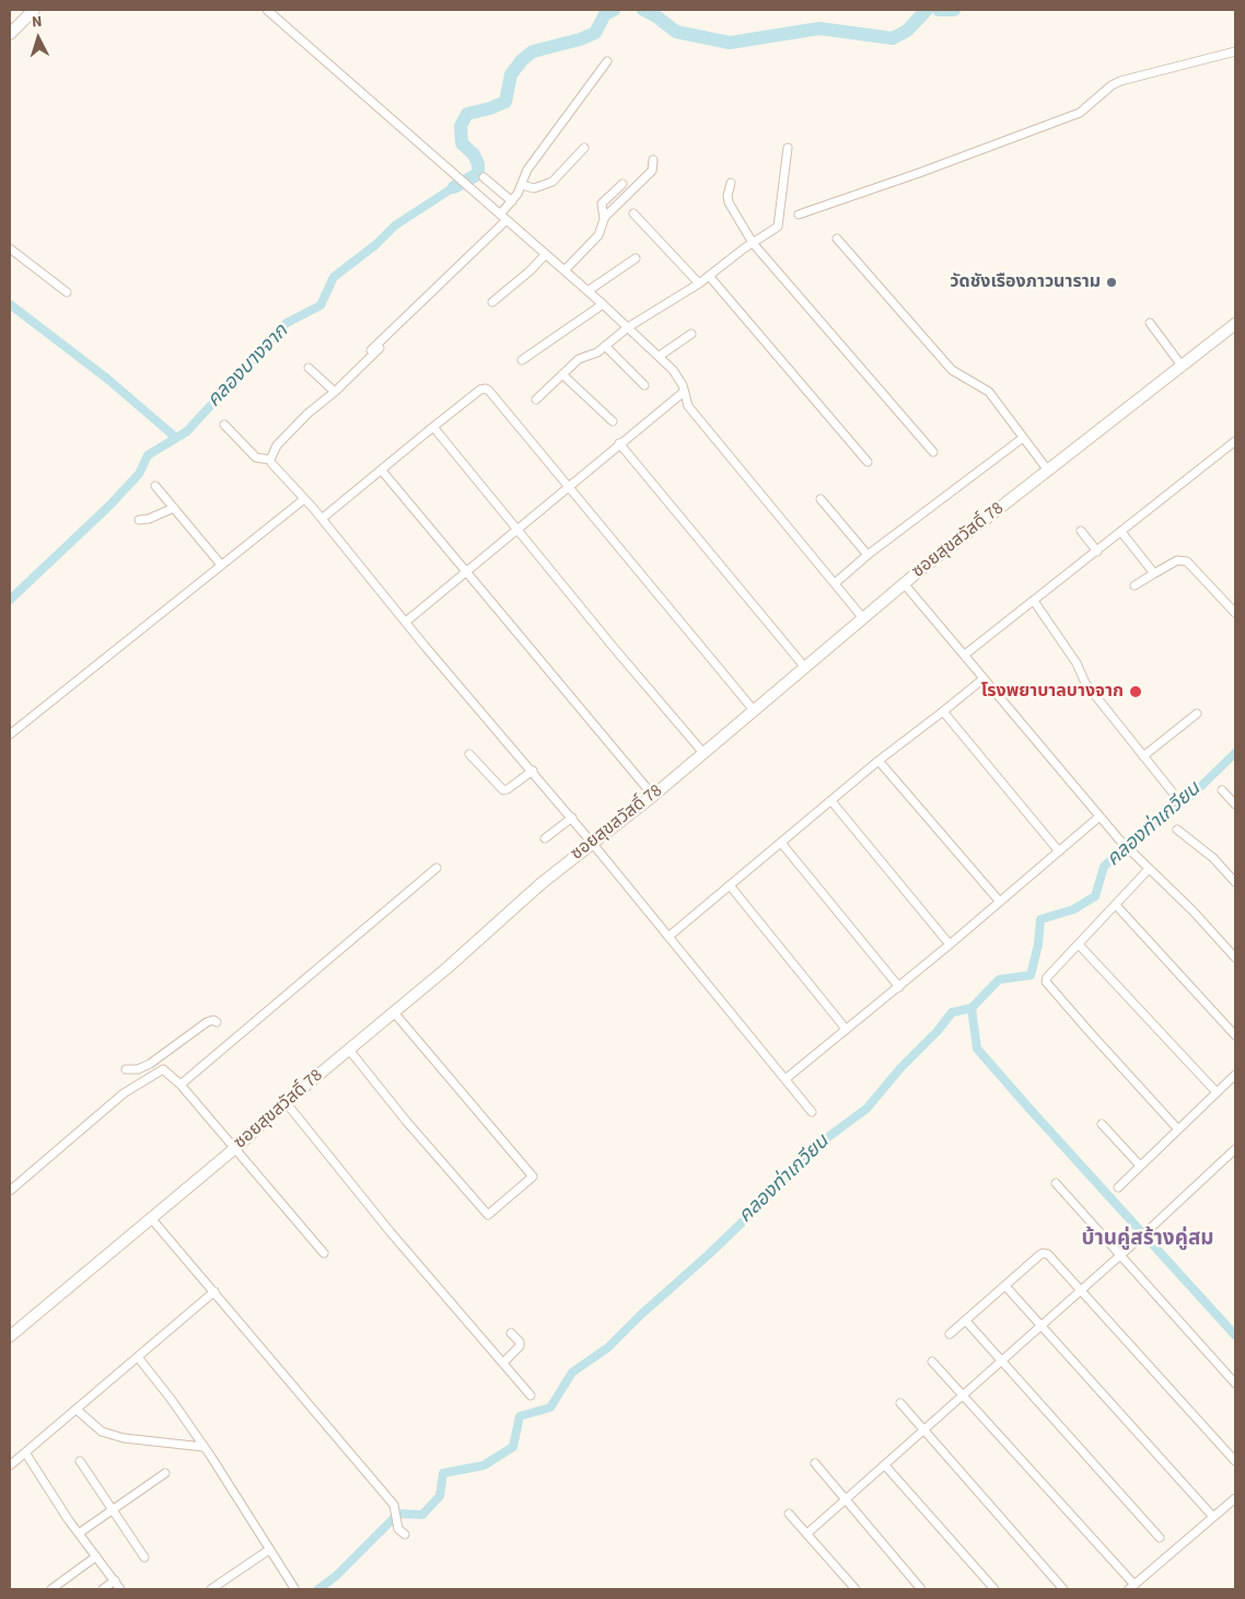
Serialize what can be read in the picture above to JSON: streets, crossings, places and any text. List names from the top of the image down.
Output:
{
  "streets": {
    "street": ["ซอยสุขสวัสดิ์ 78"]
  },
  "districts": ["บ้านคู่สร้างคู่สม"],
  "water": ["คลองบางจาก", "คลองท่าเกวียน"],
  "places": ["วัดชังเรืองภาวนาราม", "โรงพยาบาลบางจาก"],
  "north": "top"
}
